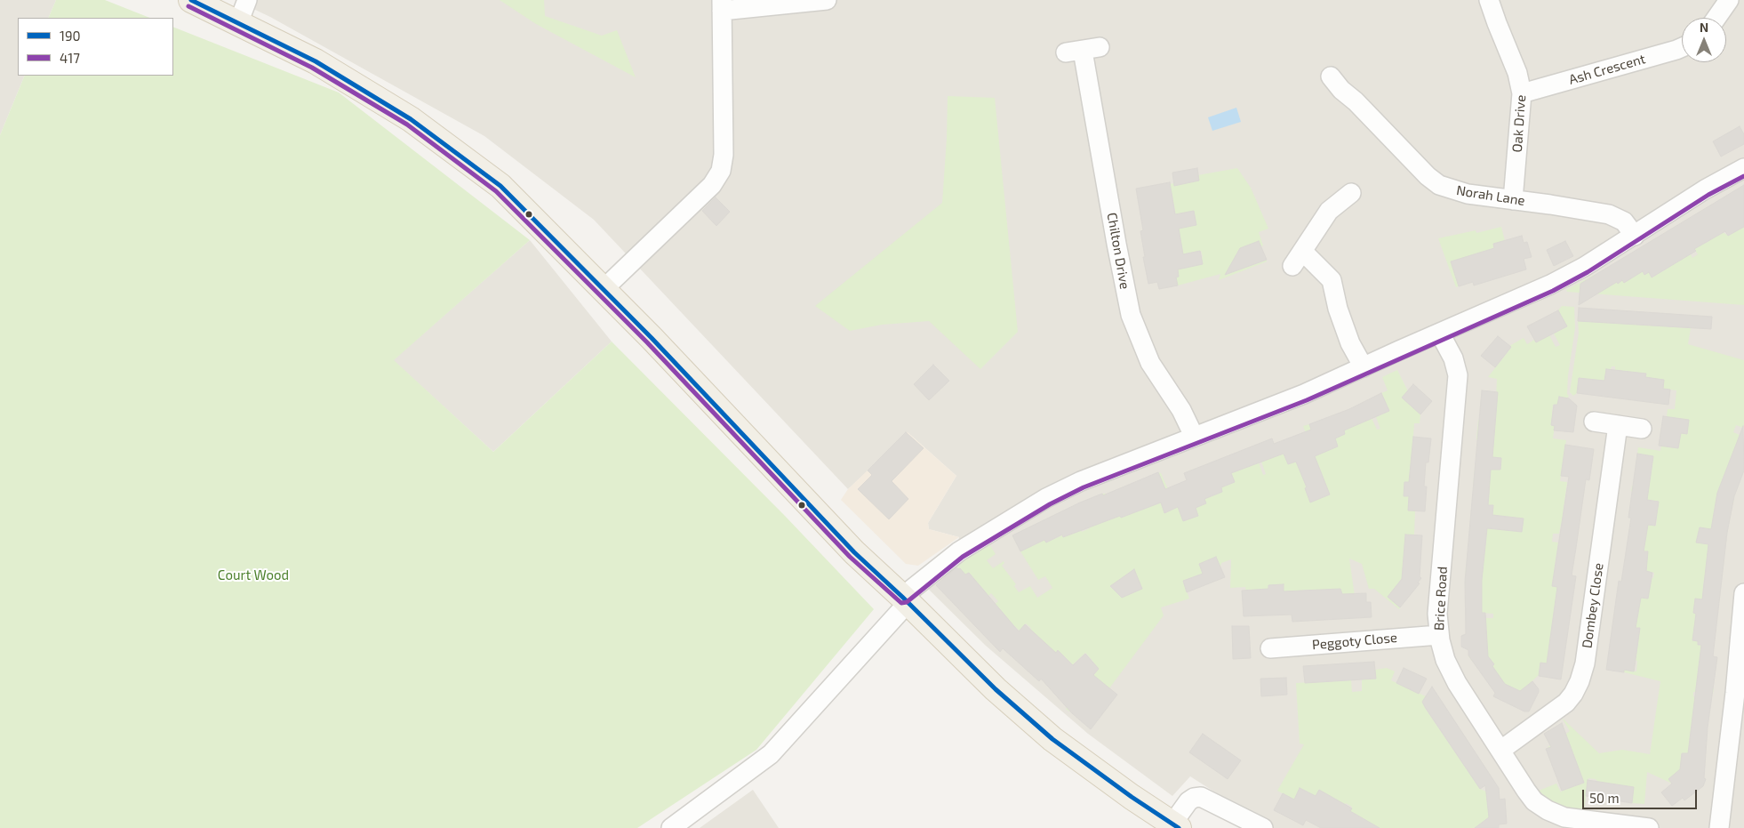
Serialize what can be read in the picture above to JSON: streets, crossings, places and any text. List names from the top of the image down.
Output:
{
  "streets": {
    "street": [
      "Ash Crescent",
      "Oak Drive",
      "Norah Lane",
      "Chilton Drive",
      "Brice Road",
      "Dombey Close",
      "Peggoty Close"
    ]
  },
  "crossings": [
    ["Ash Crescent", "Oak Drive"],
    ["Oak Drive", "Norah Lane"],
    ["Brice Road", "Dombey Close"],
    ["Brice Road", "Peggoty Close"]
  ],
  "parks": ["Court Wood"],
  "lines": ["transit line 190", "transit line 417"],
  "legend": ["190", "417"],
  "scale_bar": "50 m",
  "north": "top"
}
